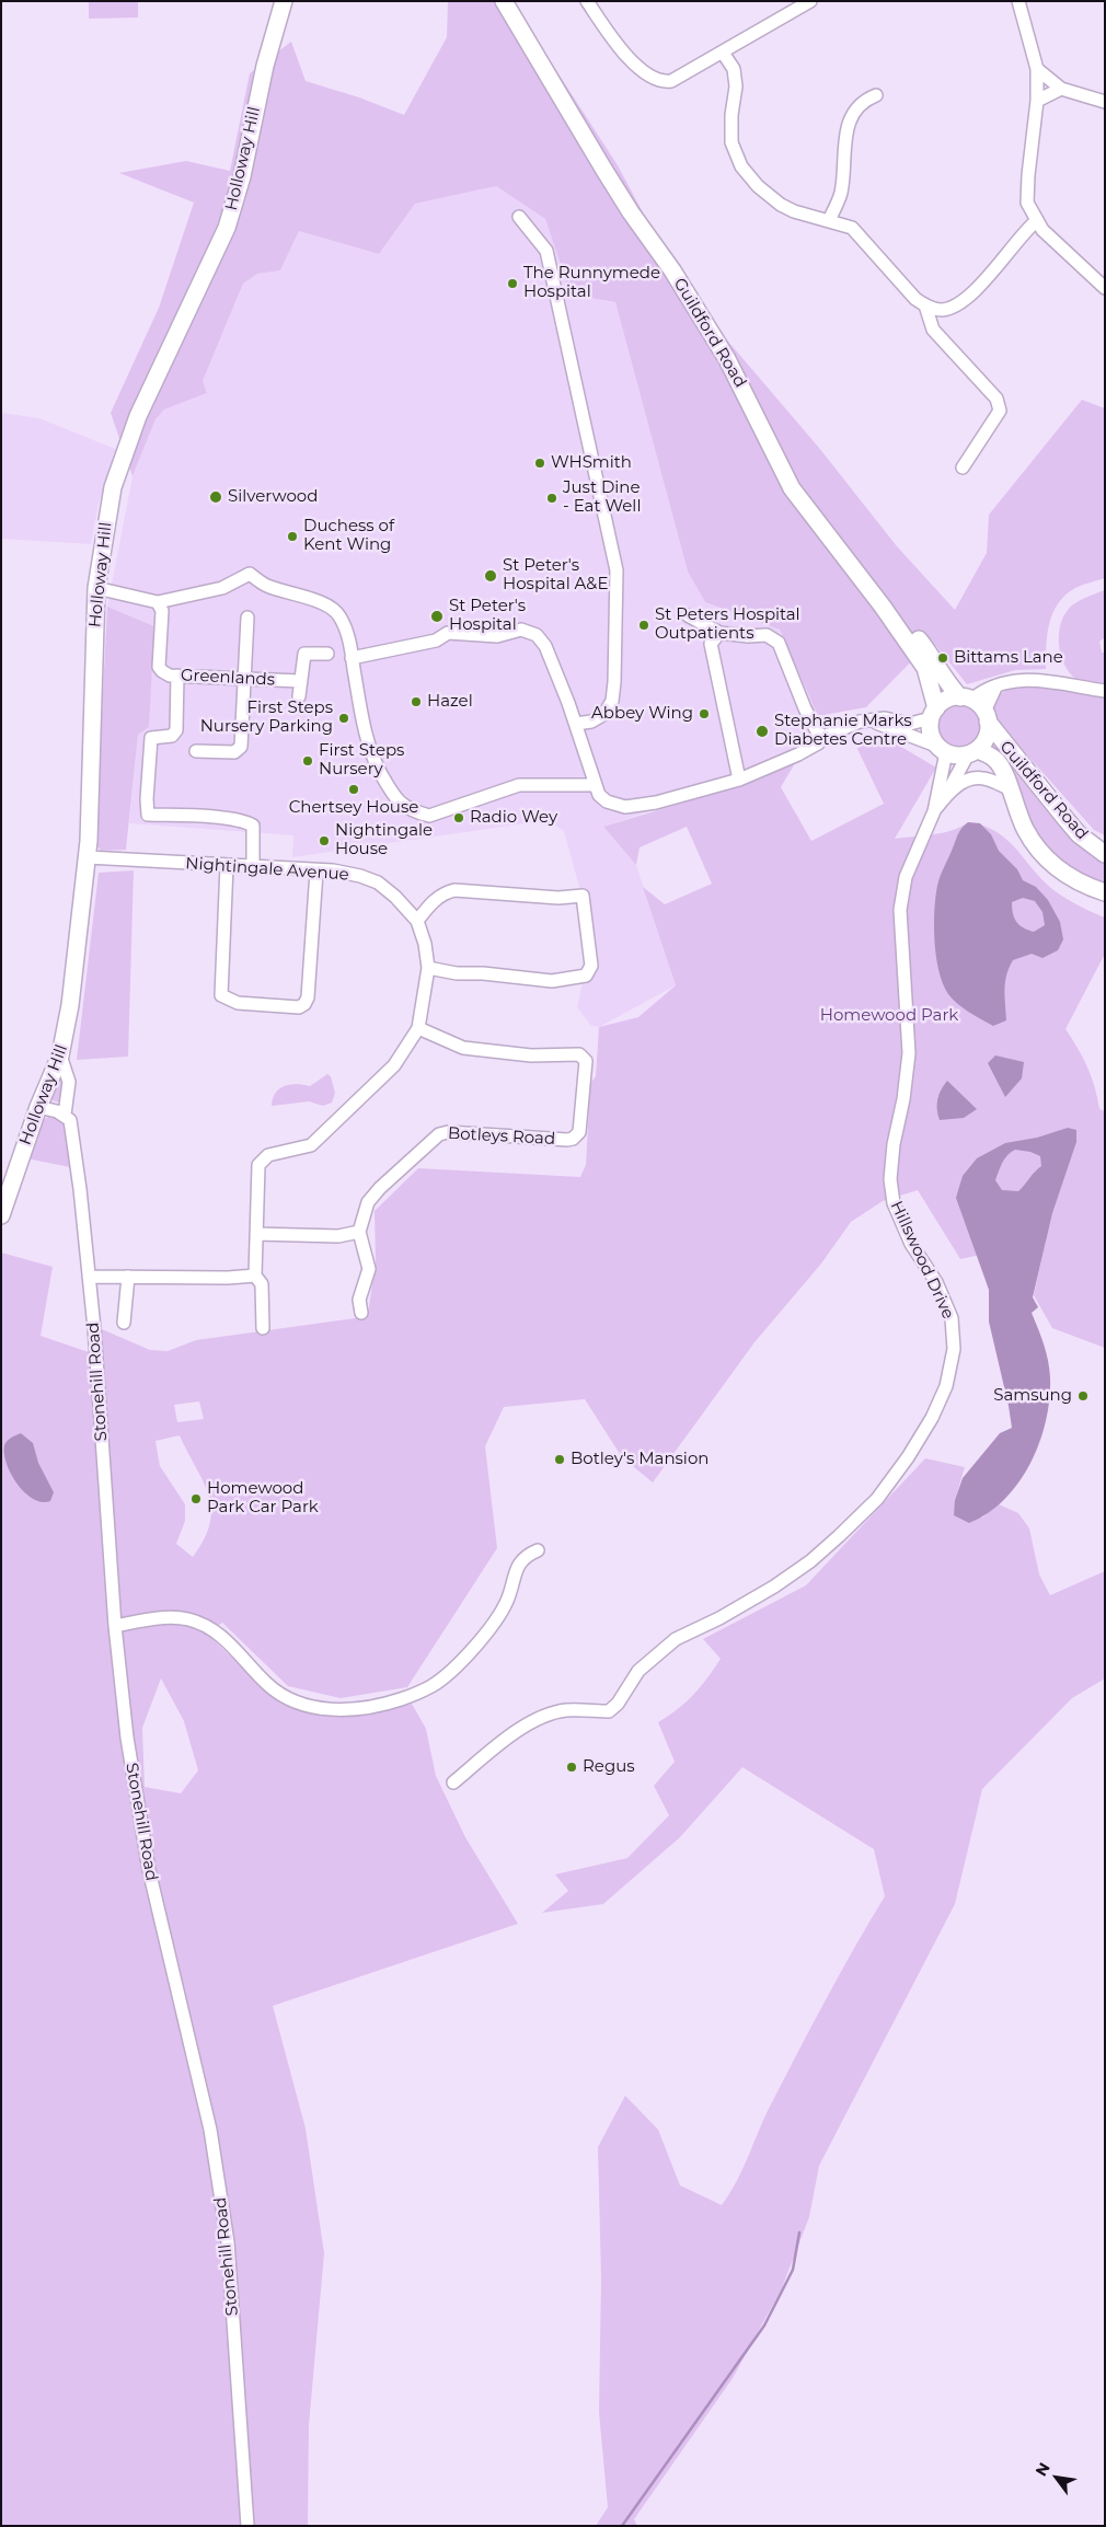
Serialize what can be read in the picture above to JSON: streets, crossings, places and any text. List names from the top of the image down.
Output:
{
  "streets": {
    "main road": ["Holloway Hill", "Guildford Road"],
    "street": [
      "Greenlands",
      "Nightingale Avenue",
      "Botleys Road",
      "Hillswood Drive",
      "Stonehill Road"
    ]
  },
  "crossings": [
    ["Holloway Hill", "Nightingale Avenue"],
    ["Holloway Hill", "Stonehill Road"],
    ["Guildford Road", "Hillswood Drive"],
    ["Nightingale Avenue", "Botleys Road"]
  ],
  "parks": ["Homewood Park"],
  "places": [
    "The Runnymede Hospital",
    "WHSmith",
    "Silverwood",
    "Just Dine - Eat Well",
    "Duchess of Kent Wing",
    "St Peter's Hospital A&E",
    "St Peter's Hospital",
    "St Peters Hospital Outpatients",
    "Bittams Lane",
    "Hazel",
    "Abbey Wing",
    "First Steps Nursery Parking",
    "Stephanie Marks Diabetes Centre",
    "First Steps Nursery",
    "Chertsey House",
    "Radio Wey",
    "Nightingale House",
    "Samsung",
    "Botley's Mansion",
    "Homewood Park Car Park",
    "Regus"
  ],
  "north": "top left"
}
